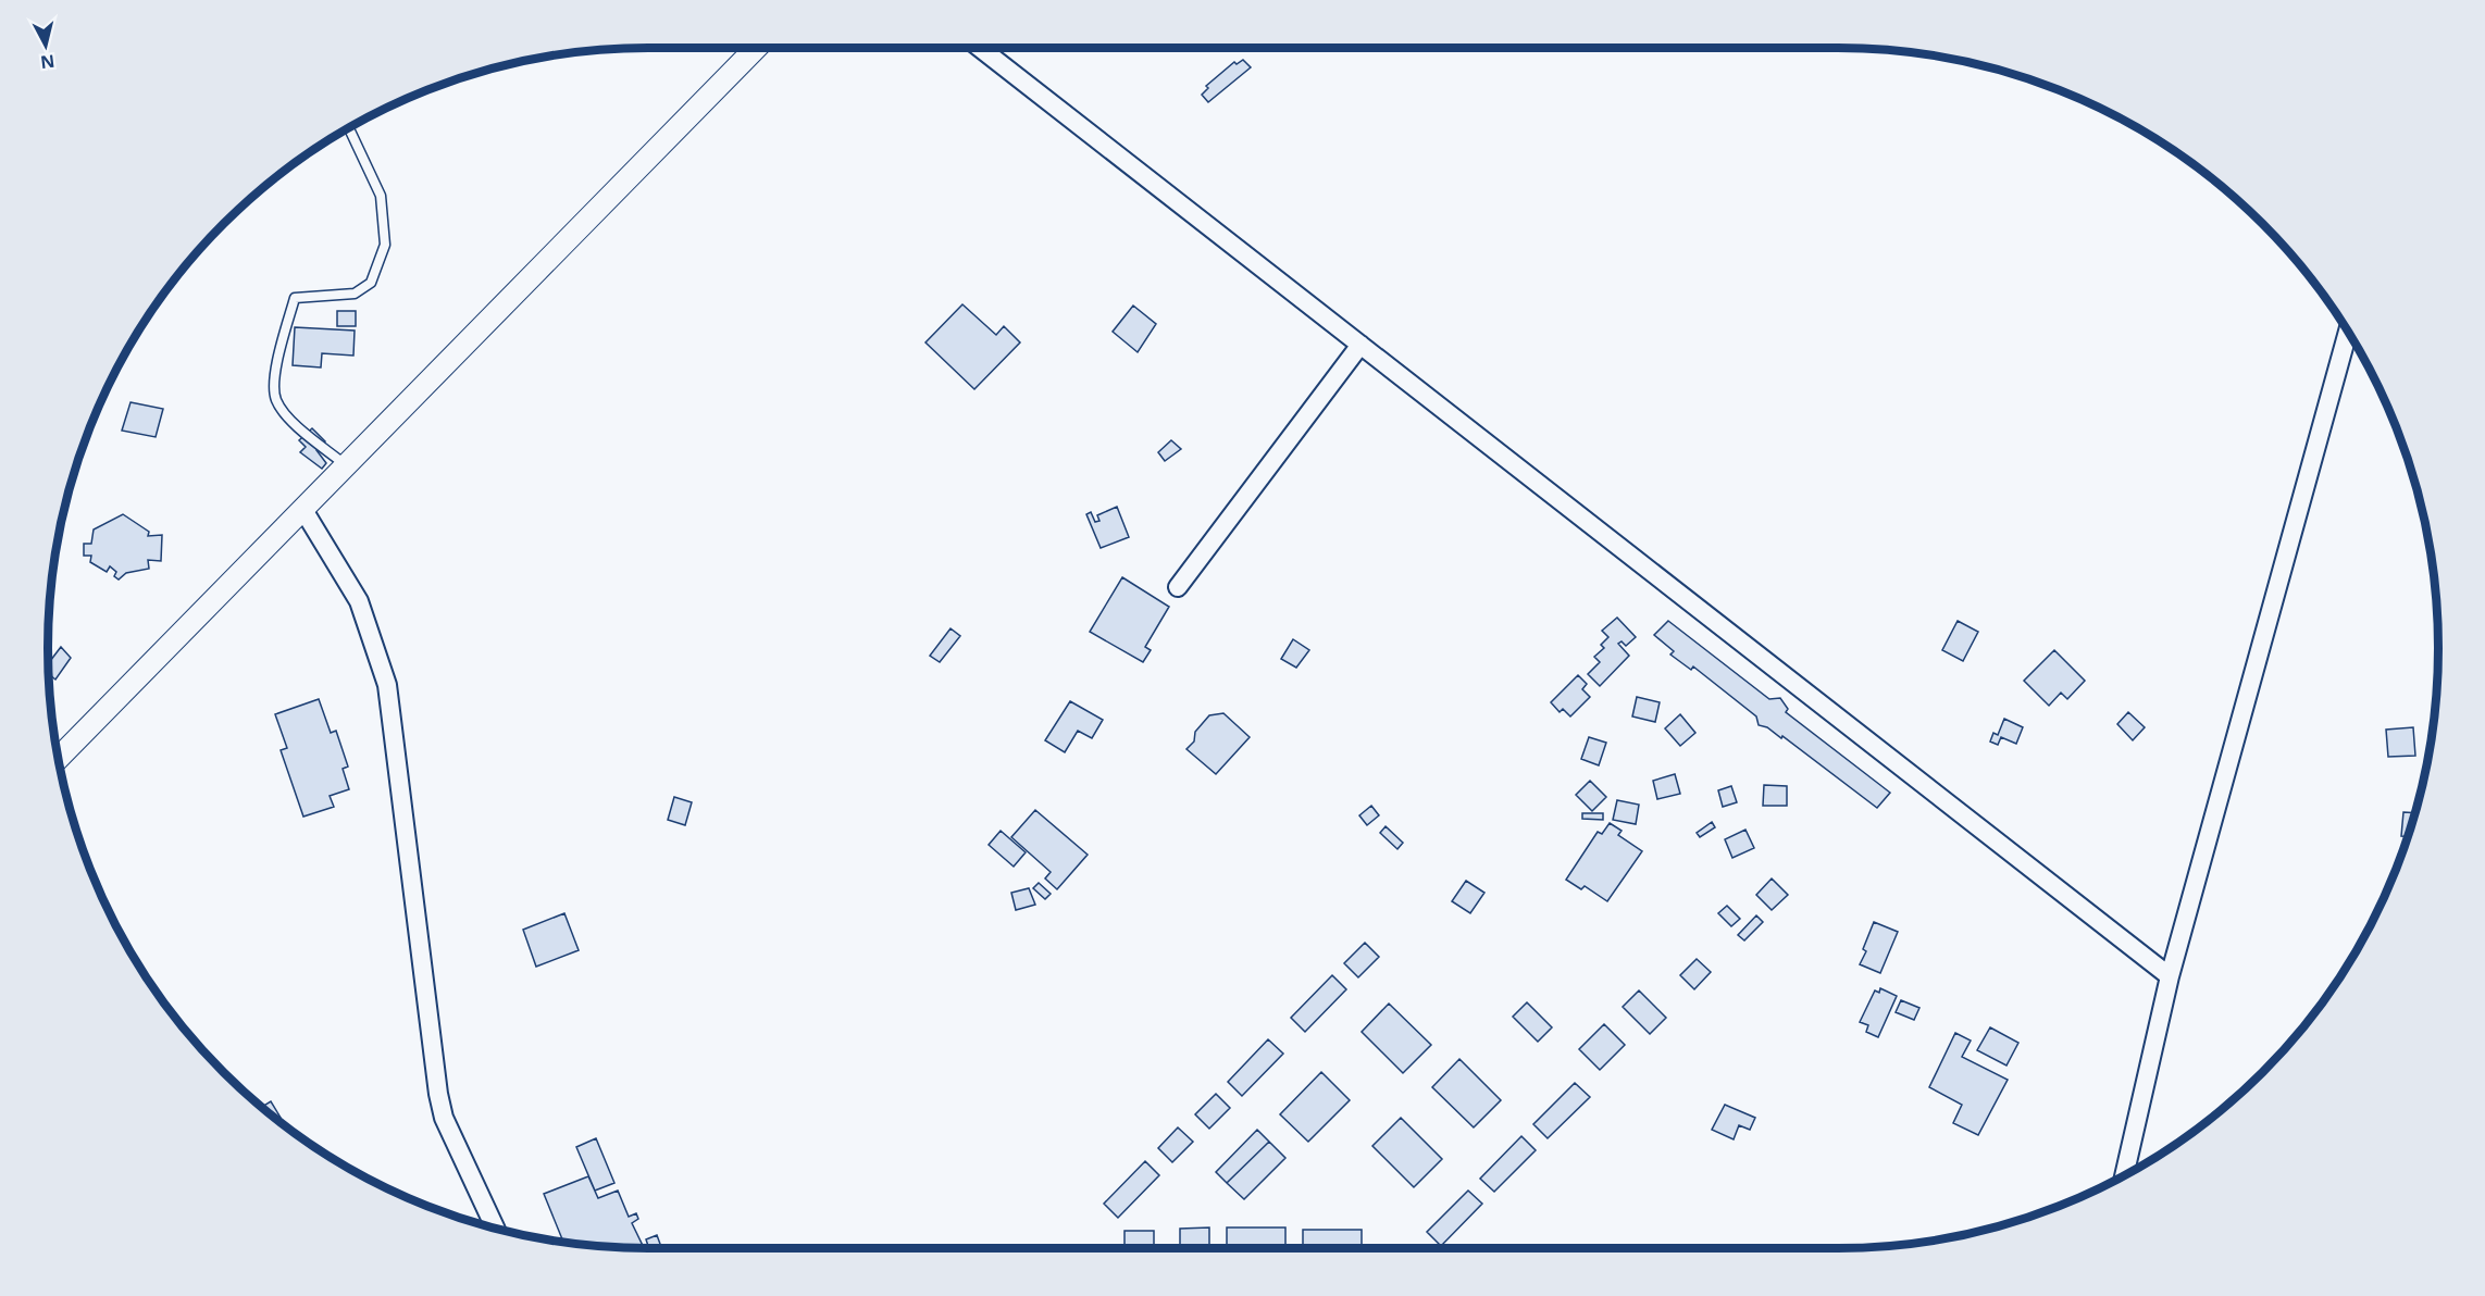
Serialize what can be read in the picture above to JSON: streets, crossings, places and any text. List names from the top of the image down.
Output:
{
  "north": "bottom"
}
